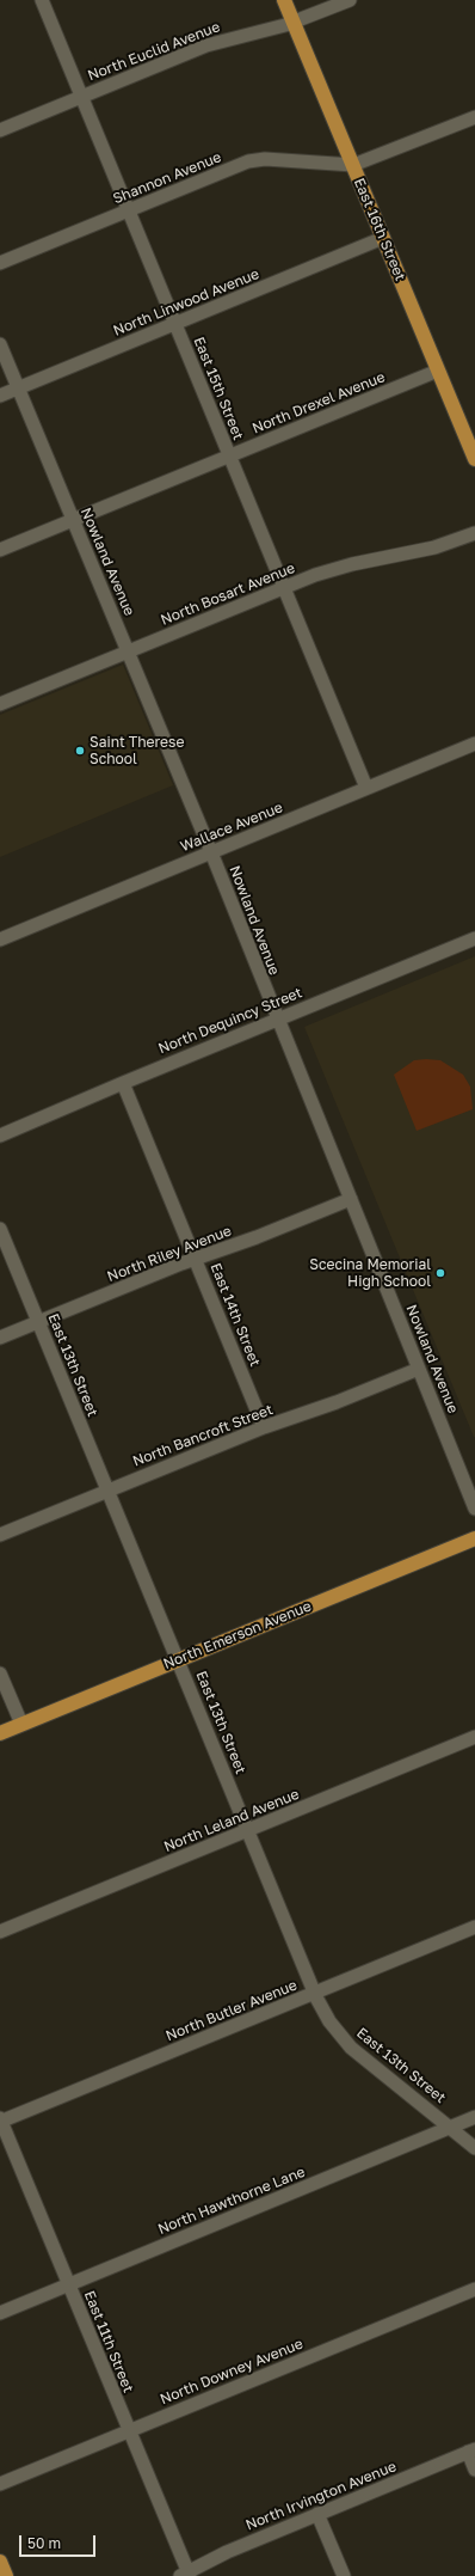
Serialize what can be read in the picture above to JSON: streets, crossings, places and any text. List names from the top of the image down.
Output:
{
  "streets": {
    "main road": ["East 16th Street", "North Emerson Avenue"],
    "street": [
      "North Euclid Avenue",
      "Shannon Avenue",
      "North Linwood Avenue",
      "East 15th Street",
      "North Drexel Avenue",
      "Nowland Avenue",
      "North Bosart Avenue",
      "Wallace Avenue",
      "North Dequincy Street",
      "North Riley Avenue",
      "East 14th Street",
      "East 13th Street",
      "North Bancroft Street",
      "North Leland Avenue",
      "North Butler Avenue",
      "North Hawthorne Lane",
      "East 11th Street",
      "North Downey Avenue",
      "North Irvington Avenue"
    ]
  },
  "crossings": [
    ["North Euclid Avenue", "East 16th Street"],
    ["North Euclid Avenue", "East 15th Street"],
    ["Shannon Avenue", "East 16th Street"],
    ["Shannon Avenue", "East 15th Street"],
    ["East 16th Street", "North Linwood Avenue"],
    ["East 16th Street", "North Drexel Avenue"],
    ["North Linwood Avenue", "East 15th Street"],
    ["North Linwood Avenue", "Nowland Avenue"],
    ["East 15th Street", "North Drexel Avenue"],
    ["East 15th Street", "North Bosart Avenue"],
    ["East 15th Street", "Wallace Avenue"],
    ["North Drexel Avenue", "Nowland Avenue"],
    ["Nowland Avenue", "North Bosart Avenue"],
    ["Nowland Avenue", "Wallace Avenue"],
    ["Nowland Avenue", "North Dequincy Street"],
    ["Nowland Avenue", "North Riley Avenue"],
    ["Nowland Avenue", "North Bancroft Street"],
    ["North Dequincy Street", "East 14th Street"],
    ["North Riley Avenue", "East 14th Street"],
    ["North Riley Avenue", "East 13th Street"],
    ["East 14th Street", "North Bancroft Street"],
    ["East 13th Street", "North Bancroft Street"],
    ["East 13th Street", "North Emerson Avenue"],
    ["East 13th Street", "North Leland Avenue"],
    ["East 13th Street", "North Butler Avenue"],
    ["East 13th Street", "North Hawthorne Lane"],
    ["North Butler Avenue", "East 11th Street"],
    ["North Hawthorne Lane", "East 11th Street"],
    ["East 11th Street", "North Downey Avenue"],
    ["East 11th Street", "North Irvington Avenue"]
  ],
  "places": ["Saint Therese School", "Scecina Memorial High School"],
  "scale_bar": "50 m"
}
